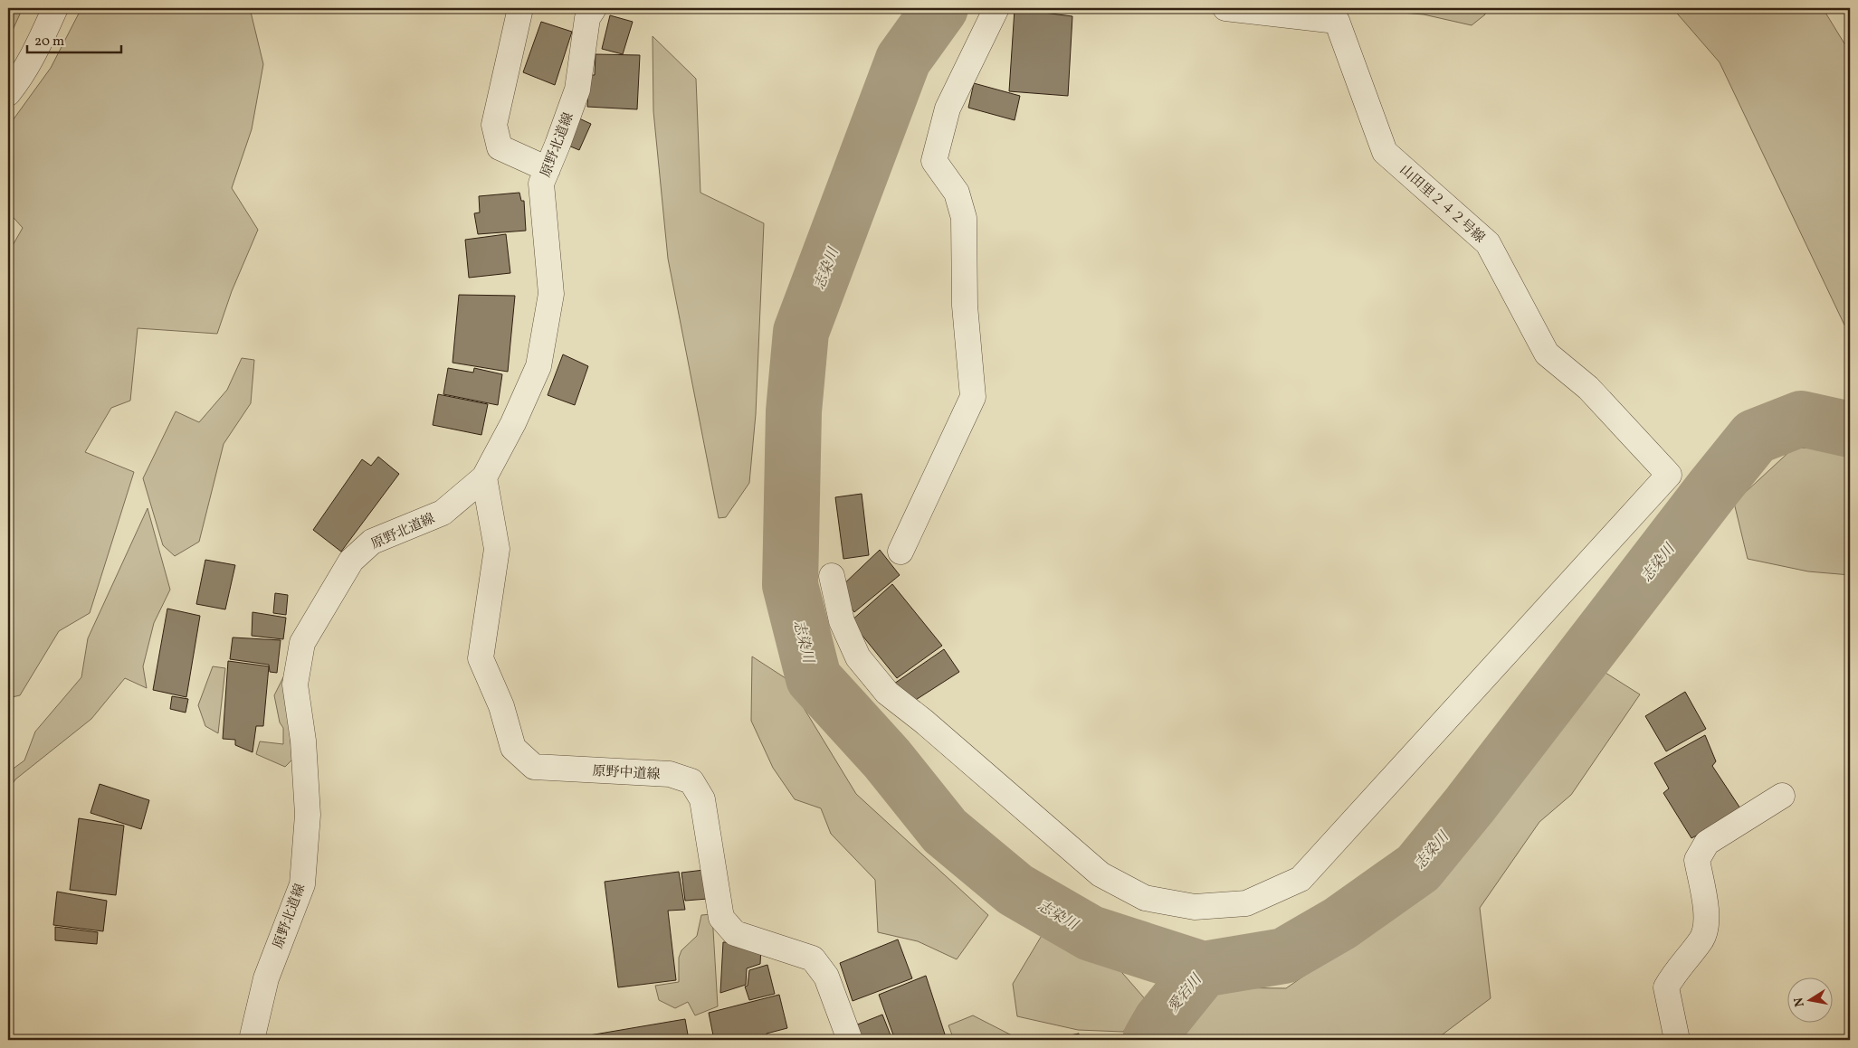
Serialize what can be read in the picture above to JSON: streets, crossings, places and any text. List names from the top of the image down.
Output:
{
  "streets": {
    "street": ["原野北道線", "山田里２４２号線", "原野中道線"]
  },
  "crossings": [
    ["原野北道線", "原野中道線"]
  ],
  "water": ["志染川", "愛宕川"],
  "scale_bar": "20 m",
  "north": "left"
}
